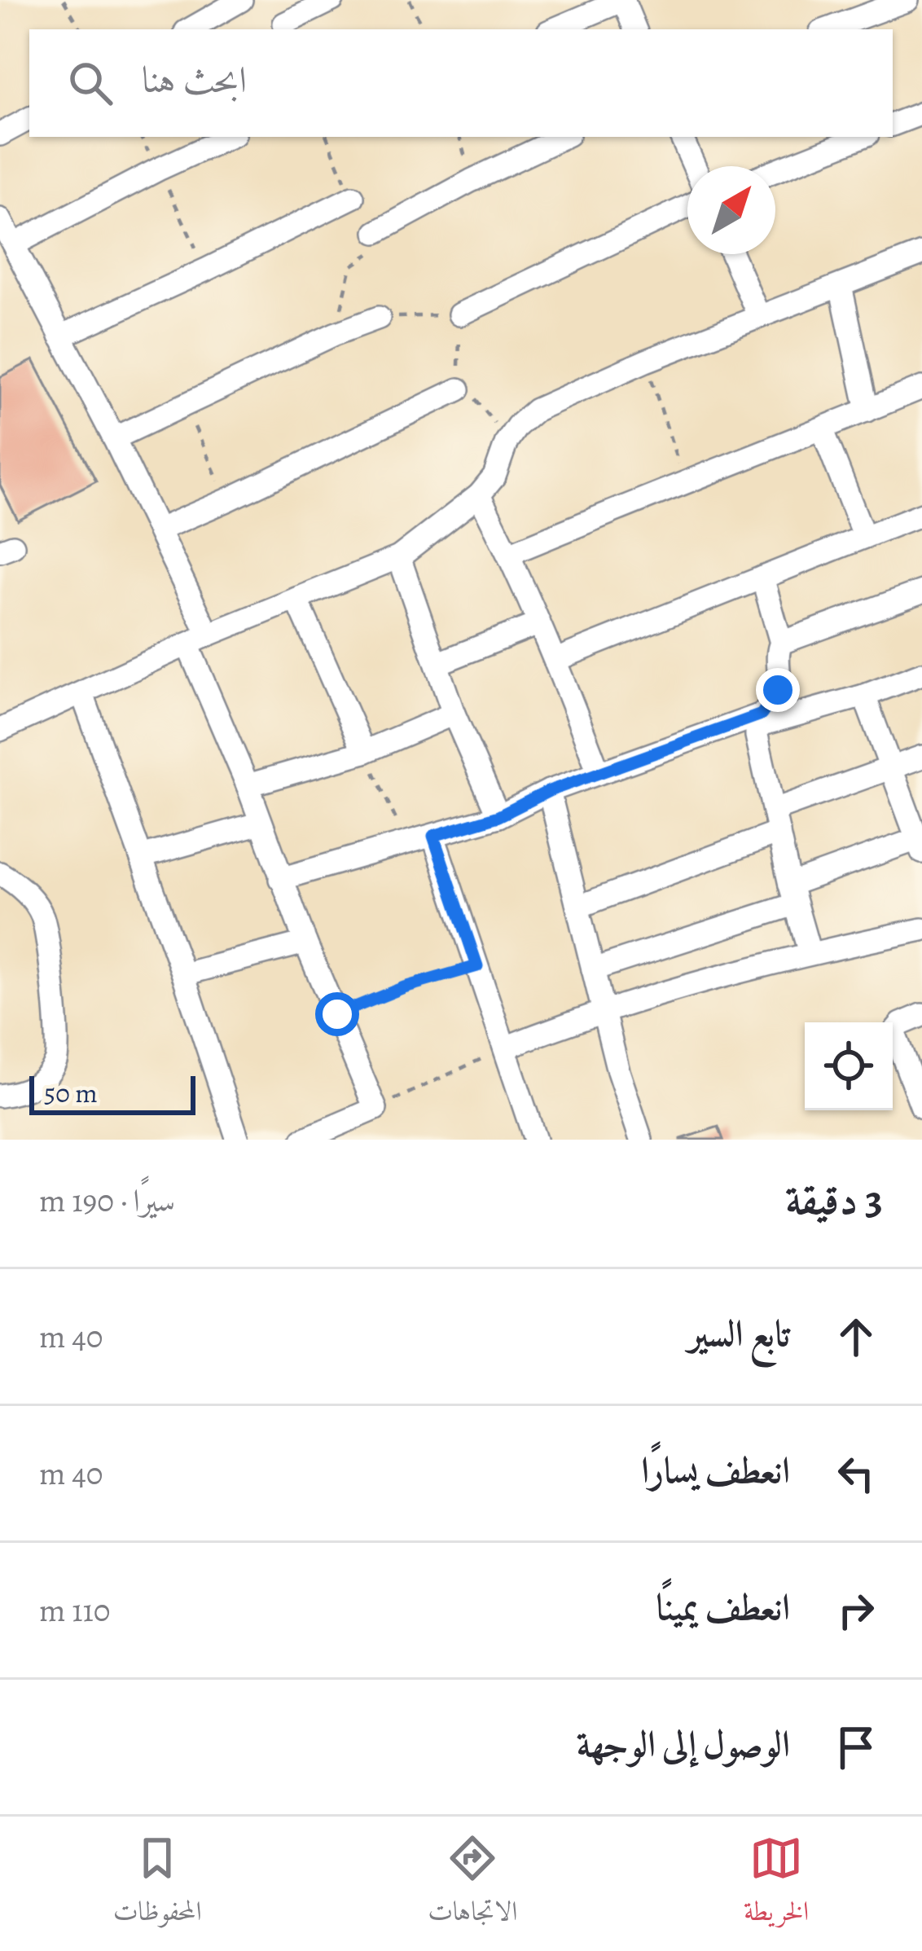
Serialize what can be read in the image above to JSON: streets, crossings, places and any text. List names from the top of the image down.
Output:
{
  "scale_bar": "50 m",
  "north": "top right",
  "page": {
    "search": "ابحث هنا",
    "scale": "50 m",
    "heading": ["3 دقيقة", "سيرًا · 190 m"],
    "list": [
      ["تابع السير", "40 m"],
      ["انعطف يسارًا", "40 m"],
      ["انعطف يمينًا", "110 m"],
      "الوصول إلى الوجهة"
    ],
    "nav": ["الخريطة", "الاتجاهات", "المحفوظات"]
  }
}
